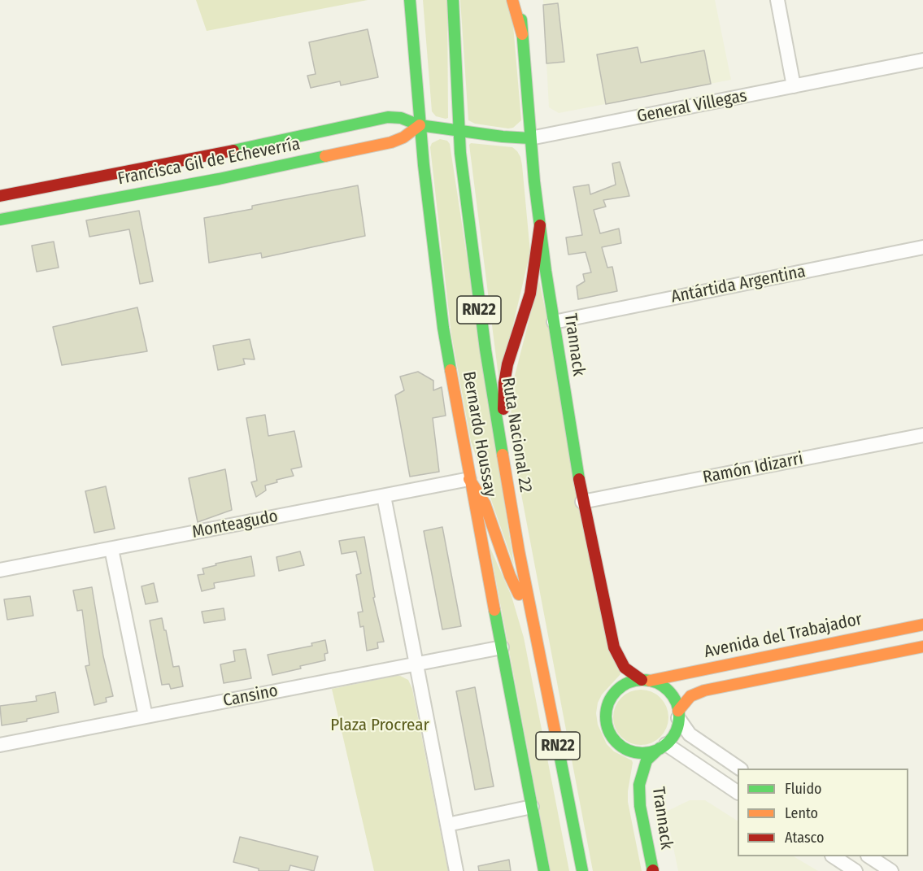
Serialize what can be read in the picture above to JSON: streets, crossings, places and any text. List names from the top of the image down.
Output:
{
  "streets": {
    "street": [
      "General Villegas",
      "Francisca Gil de Echeverría",
      "Antártida Argentina",
      "RN22",
      "Trannack",
      "Bernardo Houssay",
      "Ruta Nacional 22",
      "Ramón Idizarri",
      "Monteagudo",
      "Avenida del Trabajador",
      "Cansino"
    ]
  },
  "crossings": [
    ["General Villegas", "Francisca Gil de Echeverría"],
    ["General Villegas", "Trannack"],
    ["General Villegas", "Ruta Nacional 22"],
    ["Francisca Gil de Echeverría", "Bernardo Houssay"],
    ["Francisca Gil de Echeverría", "Ruta Nacional 22"],
    ["Antártida Argentina", "Trannack"],
    ["Trannack", "Ramón Idizarri"],
    ["Trannack", "Avenida del Trabajador"],
    ["Bernardo Houssay", "Monteagudo"],
    ["Bernardo Houssay", "Cansino"]
  ],
  "parks": ["Plaza Procrear"],
  "legend": ["Fluido", "Lento", "Atasco"]
}
